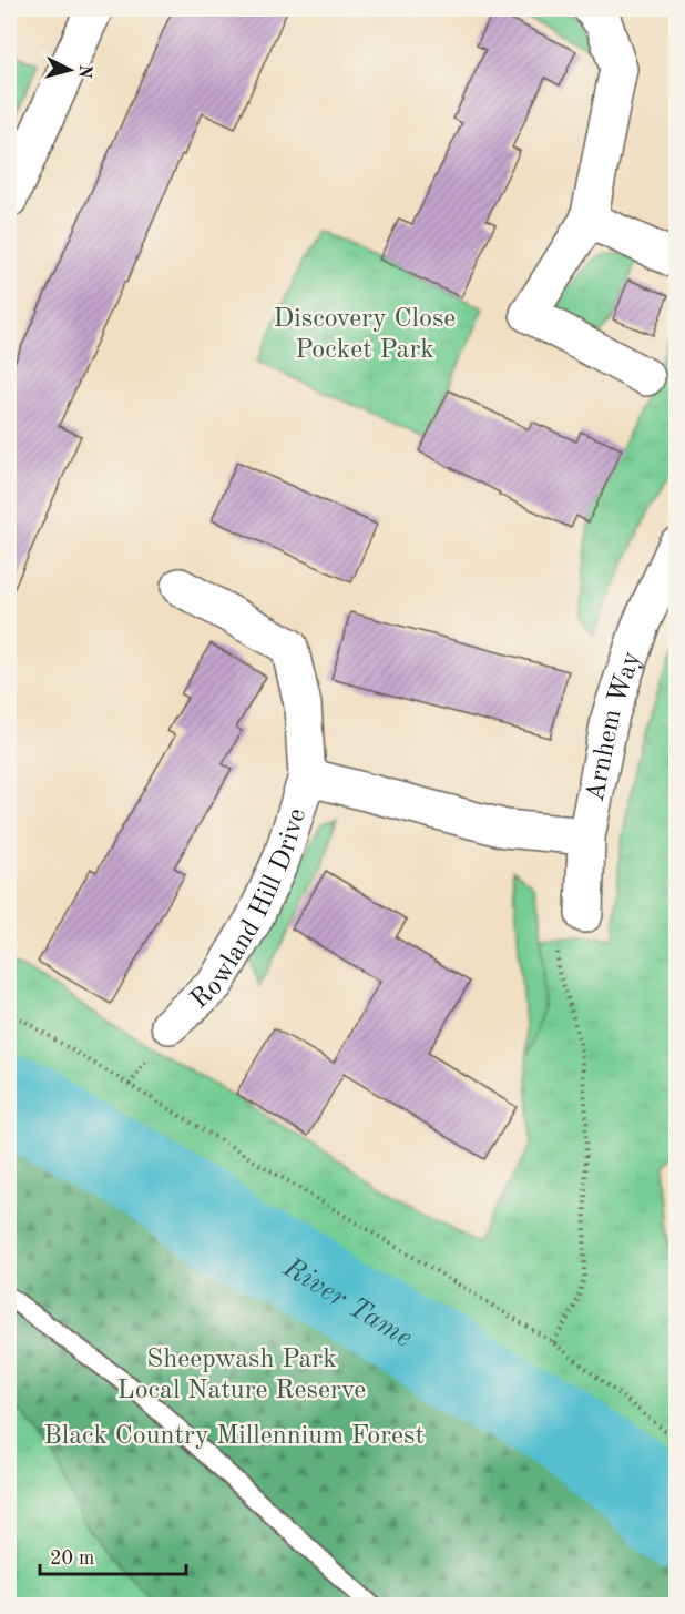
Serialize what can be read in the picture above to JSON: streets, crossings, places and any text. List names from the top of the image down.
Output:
{
  "streets": {
    "street": ["Arnhem Way", "Rowland Hill Drive"]
  },
  "crossings": [
    ["Arnhem Way", "Rowland Hill Drive"]
  ],
  "water": ["River Tame"],
  "parks": ["Discovery Close Pocket Park", "Sheepwash Park Local Nature Reserve", "Black Country Millennium Forest"],
  "scale_bar": "20 m",
  "north": "right"
}
